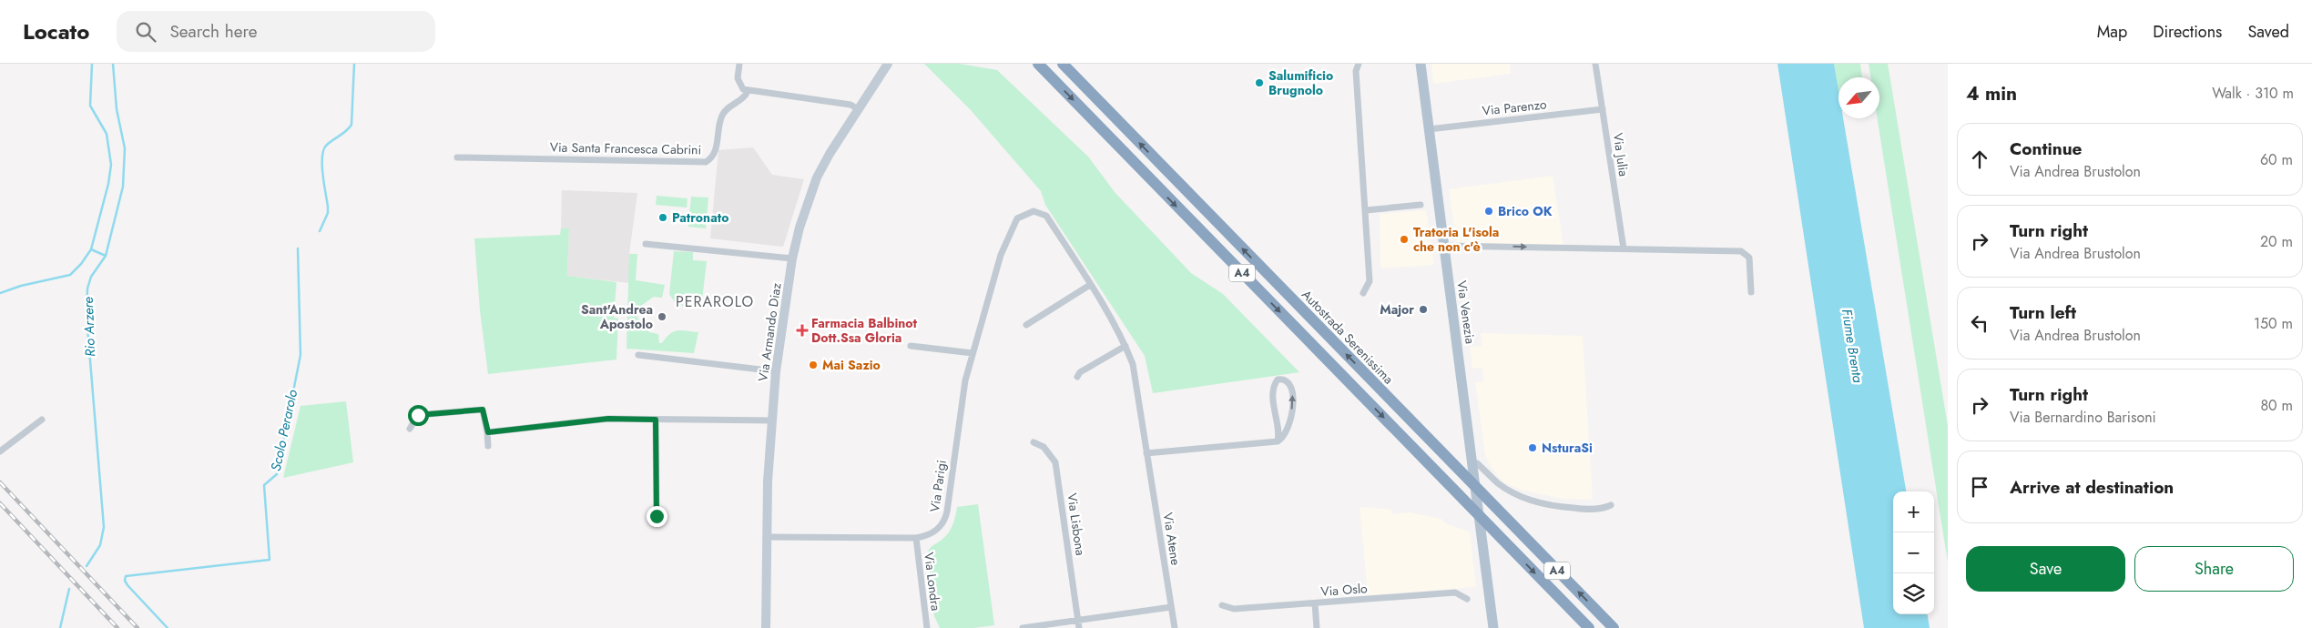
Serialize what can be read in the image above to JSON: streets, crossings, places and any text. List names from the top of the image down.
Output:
{
  "streets": {
    "highway": ["A4", "Autostrada Serenissima"],
    "main road": ["Via Venezia"],
    "street": [
      "Via Parenzo",
      "Via Santa Francesca Cabrini",
      "Via Julia",
      "Via Armando Diaz",
      "Via Parigi",
      "Via Lisbona",
      "Via Atene",
      "Via Londra",
      "Via Oslo"
    ]
  },
  "crossings": [
    ["Via Parenzo", "Via Julia"],
    ["Via Parenzo", "Via Venezia"],
    ["Via Armando Diaz", "Via Parigi"],
    ["Via Parigi", "Via Atene"],
    ["Via Parigi", "Via Londra"]
  ],
  "districts": ["PERAROLO"],
  "water": ["Rio Arzere", "Fiume Brenta", "Scolo Perarolo"],
  "places": {
    "other": [
      "Salumificio Brugnolo",
      "Brico OK",
      "Patronato",
      "Tratoria L'isola che non c'è",
      "Major",
      "Sant'Andrea Apostolo",
      "Mai Sazio",
      "NsturaSi"
    ],
    "health": ["Farmacia Balbinot Dott.Ssa Gloria"]
  },
  "north": "bottom left",
  "page": {
    "header": "Locato",
    "search": "Search here",
    "nav": ["Map", "Directions", "Saved"],
    "heading": ["4 min", "Walk · 310 m"],
    "list": [
      ["Continue", "Via Andrea Brustolon", "60 m"],
      ["Turn right", "Via Andrea Brustolon", "20 m"],
      ["Turn left", "Via Andrea Brustolon", "150 m"],
      ["Turn right", "Via Bernardino Barisoni", "80 m"],
      "Arrive at destination"
    ],
    "map_buttons": ["+", "−"],
    "buttons": ["Save", "Share"]
  }
}
